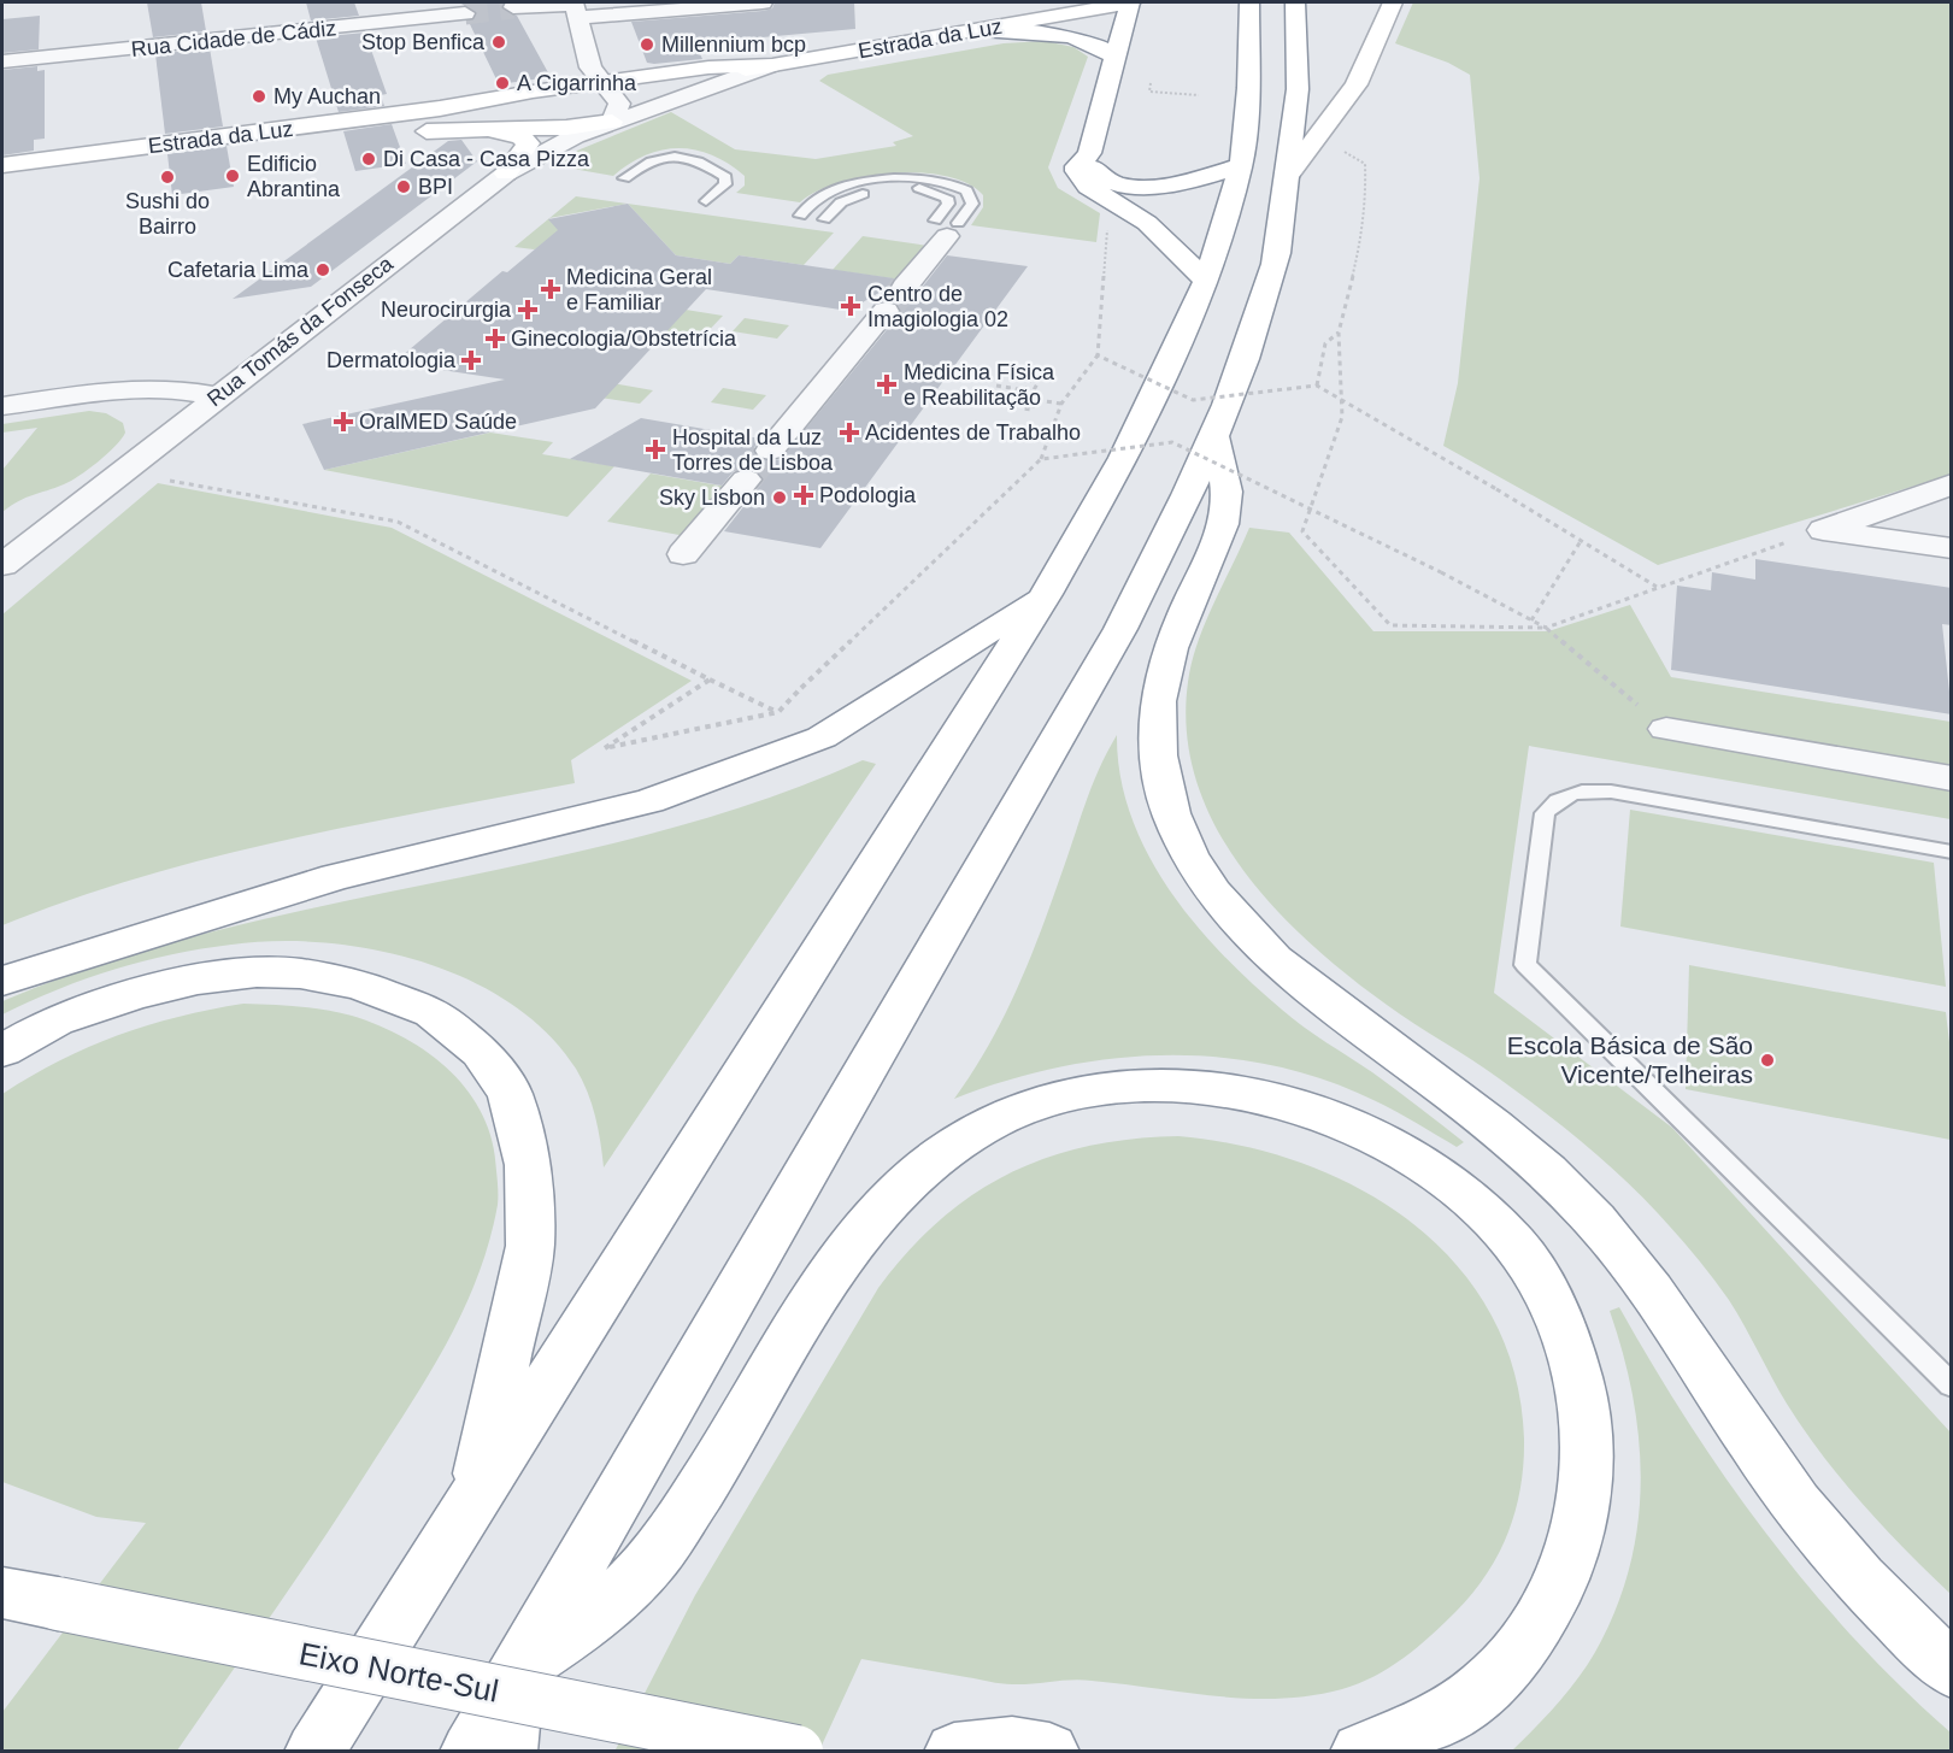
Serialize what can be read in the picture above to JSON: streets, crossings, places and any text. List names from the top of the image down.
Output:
{
  "streets": {
    "main road": ["Estrada da Luz", "Eixo Norte-Sul"],
    "street": ["Rua Cidade de Cádiz", "Rua Tomás da Fonseca"]
  },
  "crossings": [
    ["Estrada da Luz", "Rua Tomás da Fonseca"]
  ],
  "places": {
    "other": [
      "Stop Benfica",
      "Millennium bcp",
      "A Cigarrinha",
      "My Auchan",
      "Di Casa - Casa Pizza",
      "Edificio Abrantina",
      "Sushi do Bairro",
      "BPI",
      "Cafetaria Lima",
      "Sky Lisbon",
      "Escola Básica de São Vicente/Telheiras"
    ],
    "health": [
      "Medicina Geral e Familiar",
      "Centro de Imagiologia 02",
      "Neurocirurgia",
      "Ginecologia/Obstetrícia",
      "Dermatologia",
      "Medicina Física e Reabilitação",
      "OralMED Saúde",
      "Acidentes de Trabalho",
      "Hospital da Luz Torres de Lisboa",
      "Podologia"
    ]
  }
}
